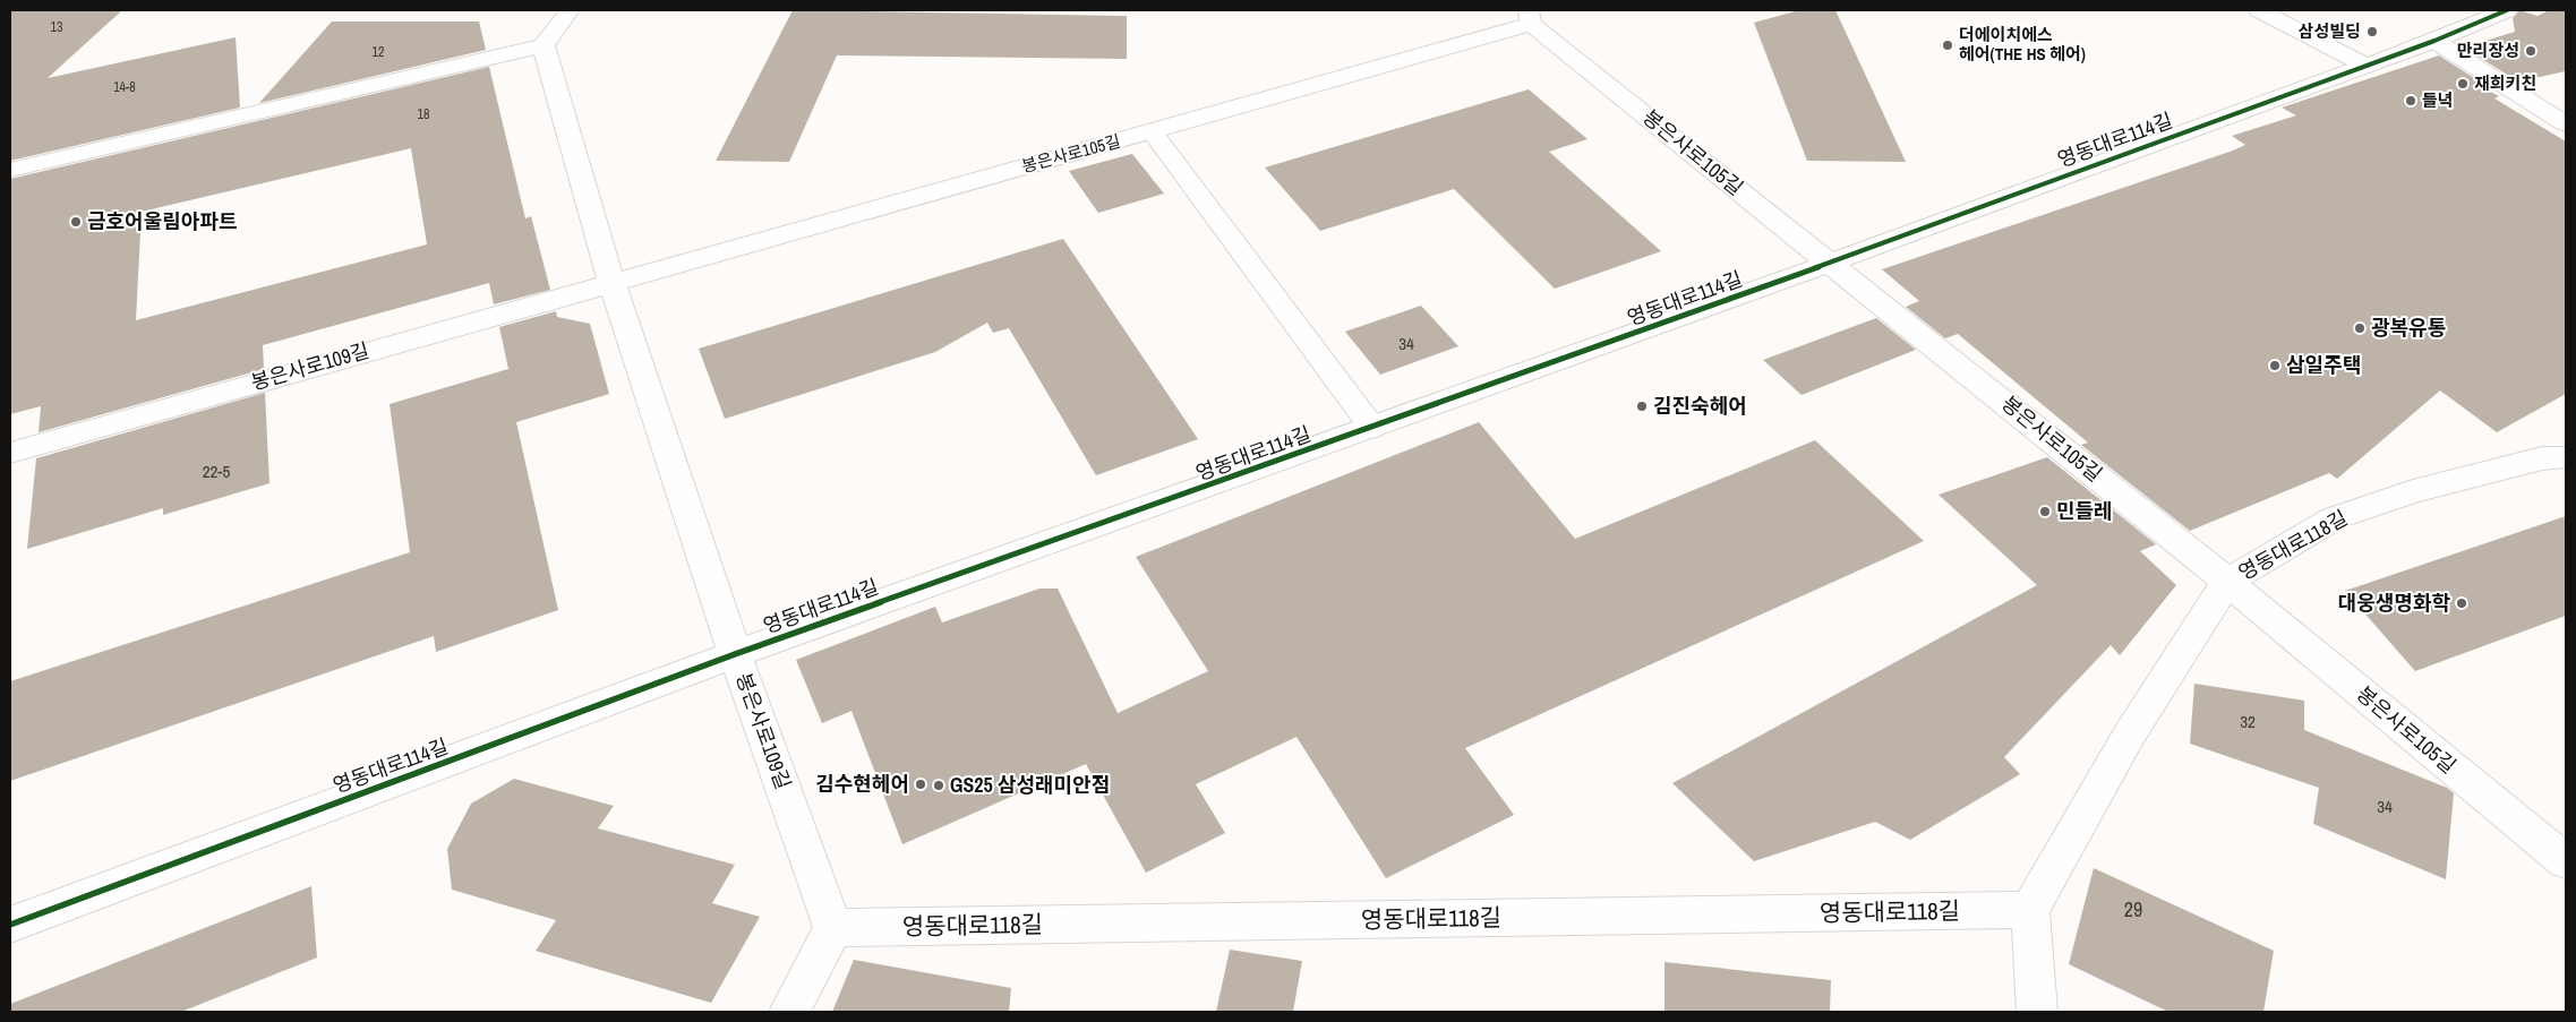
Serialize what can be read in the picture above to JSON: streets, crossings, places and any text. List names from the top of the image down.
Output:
{
  "streets": {
    "street": [
      "영동대로114길",
      "봉은사로105길",
      "봉은사로109길",
      "영동대로118길"
    ]
  },
  "crossings": [
    ["영동대로114길", "봉은사로105길"],
    ["영동대로114길", "봉은사로109길"],
    ["봉은사로105길", "봉은사로109길"],
    ["봉은사로105길", "영동대로118길"],
    ["봉은사로109길", "영동대로118길"]
  ],
  "places": [
    "삼성빌딩",
    "더에이치에스 헤어(THE HS 헤어)",
    "만리장성",
    "재희키친",
    "들녁",
    "금호어울림아파트",
    "광복유통",
    "삼일주택",
    "김진숙헤어",
    "민들레",
    "대웅생명화학",
    "김수현헤어",
    "GS25 삼성래미안점"
  ],
  "house_numbers": [
    "13",
    "12",
    "14-8",
    "18",
    "34",
    "22-5",
    "32",
    "34",
    "29"
  ]
}
